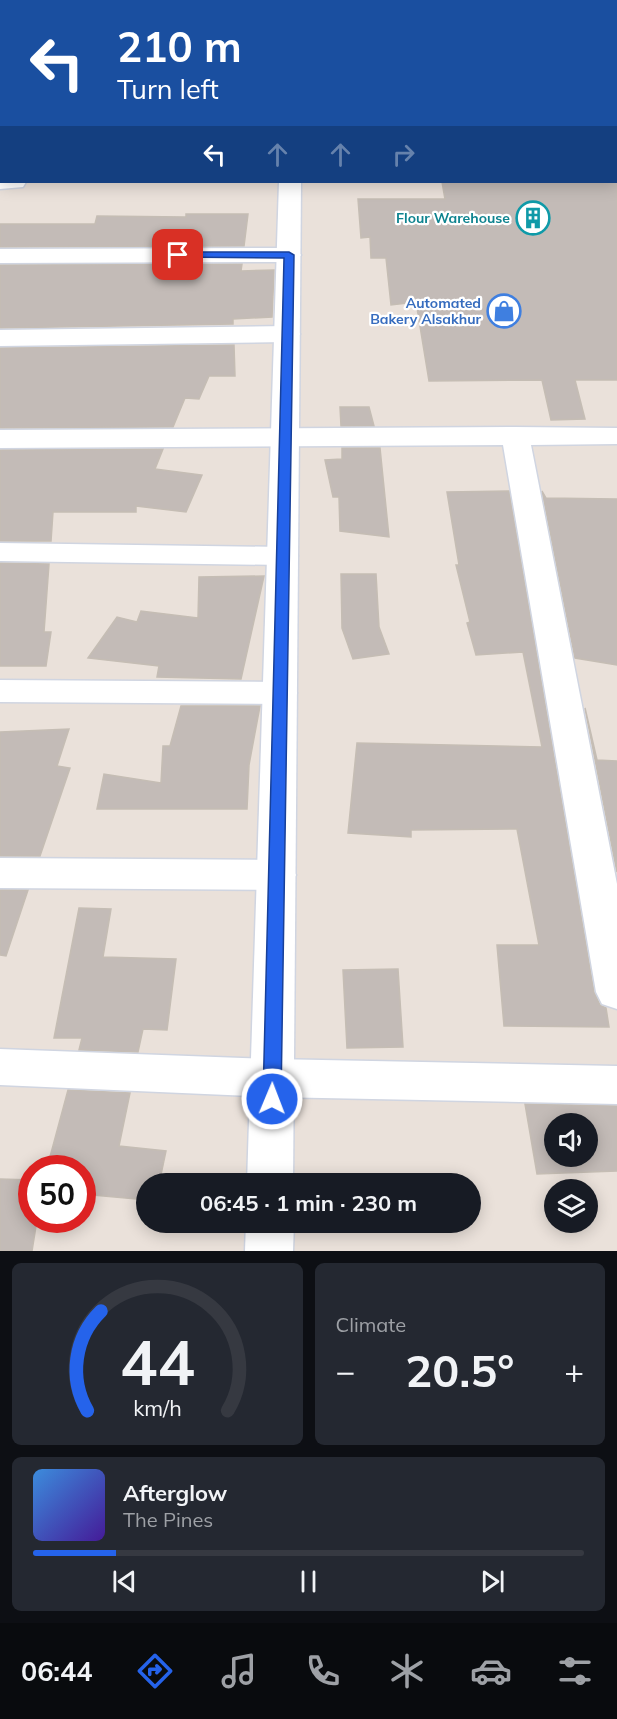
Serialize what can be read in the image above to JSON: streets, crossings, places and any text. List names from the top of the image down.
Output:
{
  "places": {
    "building": ["Flour Warehouse"],
    "shop": ["Automated Bakery Alsakhur"]
  },
  "page": {
    "turn": ["210 m", "Turn left"],
    "limit": "50",
    "trip": "06:45 · 1 min · 230 m",
    "tile": "Climate",
    "heat": ["−", "20.5°", "+"],
    "song": ["Afterglow", "The Pines"],
    "tabs": "06:44",
    "gauge": ["44", "km/h"]
  }
}
